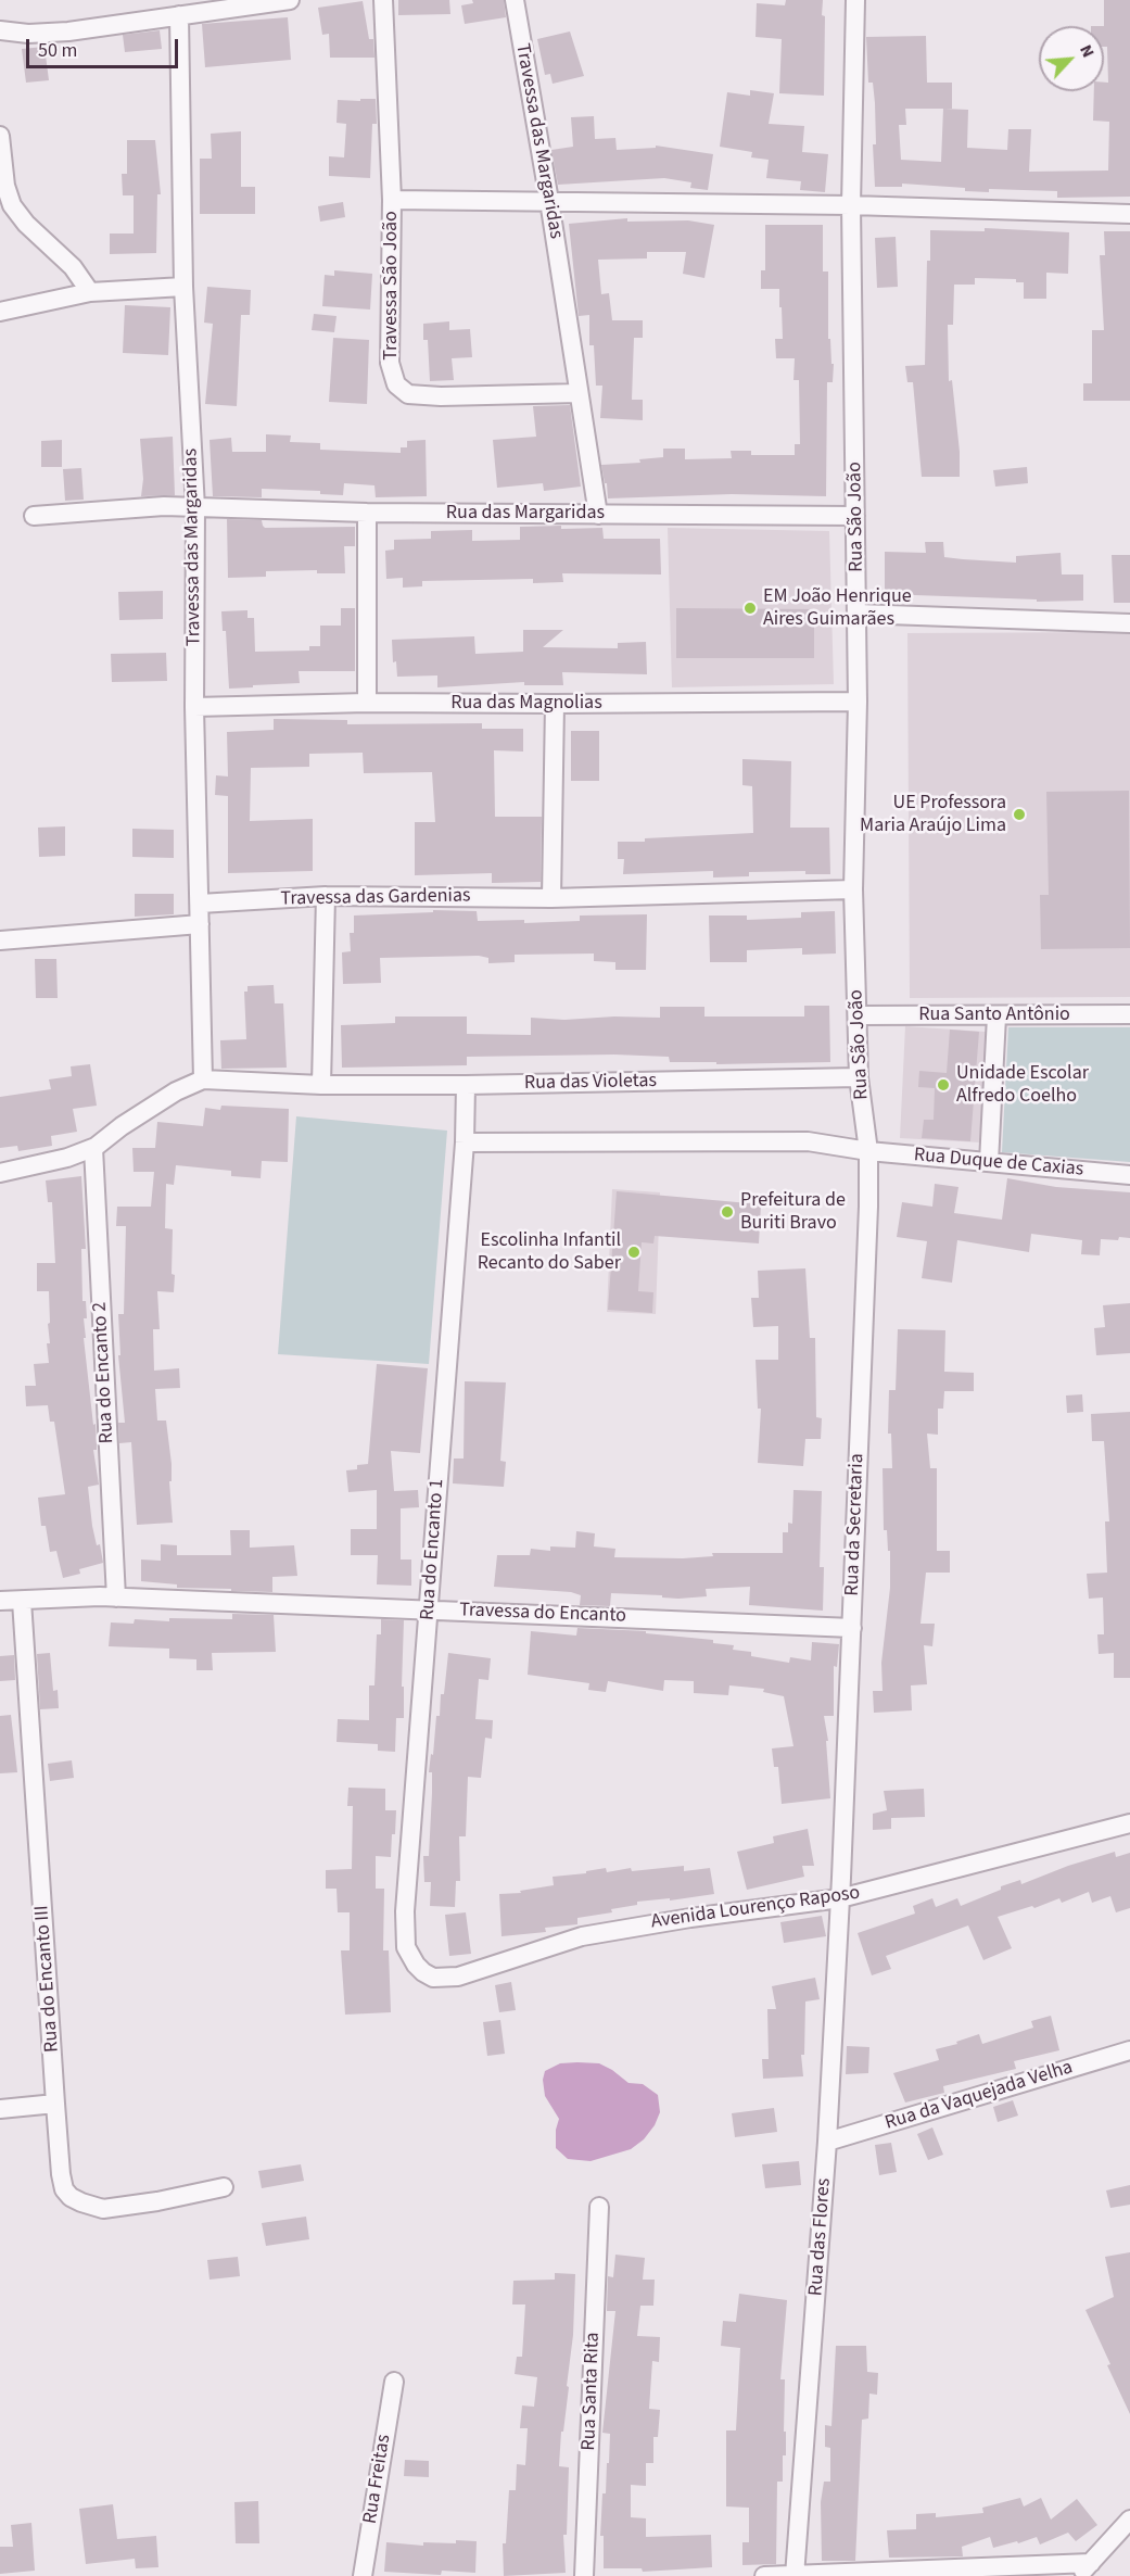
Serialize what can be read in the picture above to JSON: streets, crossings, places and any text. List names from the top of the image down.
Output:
{
  "streets": {
    "street": [
      "Travessa das Margaridas",
      "Travessa São João",
      "Rua das Margaridas",
      "Rua São João",
      "Rua das Magnolias",
      "Travessa das Gardenias",
      "Rua Santo Antônio",
      "Rua das Violetas",
      "Rua Duque de Caxias",
      "Rua do Encanto 2",
      "Rua da Secretaria",
      "Rua do Encanto 1",
      "Travessa do Encanto",
      "Avenida Lourenço Raposo",
      "Rua do Encanto III",
      "Rua da Vaquejada Velha",
      "Rua das Flores",
      "Rua Santa Rita",
      "Rua Freitas"
    ]
  },
  "crossings": [
    ["Travessa das Margaridas", "Travessa São João"],
    ["Travessa das Margaridas", "Rua das Margaridas"],
    ["Travessa das Margaridas", "Rua das Magnolias"],
    ["Travessa das Margaridas", "Travessa das Gardenias"],
    ["Travessa das Margaridas", "Rua das Violetas"],
    ["Rua das Margaridas", "Rua São João"],
    ["Rua São João", "Rua das Magnolias"],
    ["Rua São João", "Travessa das Gardenias"],
    ["Rua São João", "Rua Santo Antônio"],
    ["Rua São João", "Rua das Violetas"],
    ["Rua São João", "Rua Duque de Caxias"],
    ["Rua São João", "Rua da Secretaria"],
    ["Rua das Violetas", "Rua do Encanto 1"],
    ["Rua Duque de Caxias", "Rua da Secretaria"],
    ["Rua do Encanto 2", "Travessa do Encanto"],
    ["Rua da Secretaria", "Travessa do Encanto"],
    ["Rua da Secretaria", "Avenida Lourenço Raposo"],
    ["Rua da Secretaria", "Rua das Flores"],
    ["Rua do Encanto 1", "Travessa do Encanto"],
    ["Rua do Encanto 1", "Avenida Lourenço Raposo"],
    ["Travessa do Encanto", "Rua do Encanto III"],
    ["Avenida Lourenço Raposo", "Rua das Flores"],
    ["Rua da Vaquejada Velha", "Rua das Flores"]
  ],
  "places": [
    "EM João Henrique Aires Guimarães",
    "UE Professora Maria Araújo Lima",
    "Unidade Escolar Alfredo Coelho",
    "Prefeitura de Buriti Bravo",
    "Escolinha Infantil Recanto do Saber"
  ],
  "scale_bar": "50 m",
  "north": "top right"
}
